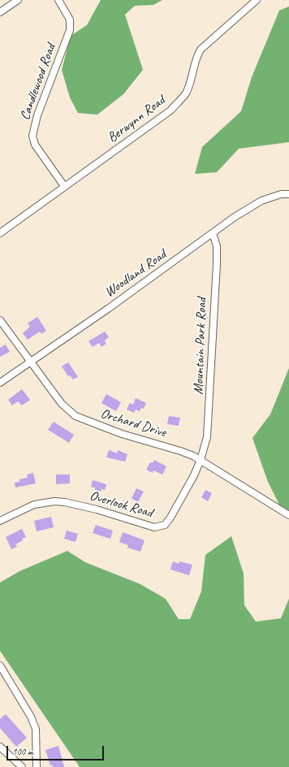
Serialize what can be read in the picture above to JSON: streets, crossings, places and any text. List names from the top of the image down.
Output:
{
  "streets": {
    "street": [
      "Candlewood Road",
      "Berwynn Road",
      "Woodland Road",
      "Mountain Park Road",
      "Orchard Drive",
      "Overlook Road"
    ]
  },
  "crossings": [
    ["Candlewood Road", "Berwynn Road"],
    ["Woodland Road", "Mountain Park Road"],
    ["Woodland Road", "Orchard Drive"],
    ["Mountain Park Road", "Orchard Drive"],
    ["Mountain Park Road", "Overlook Road"],
    ["Orchard Drive", "Overlook Road"]
  ],
  "scale_bar": "100 m"
}
